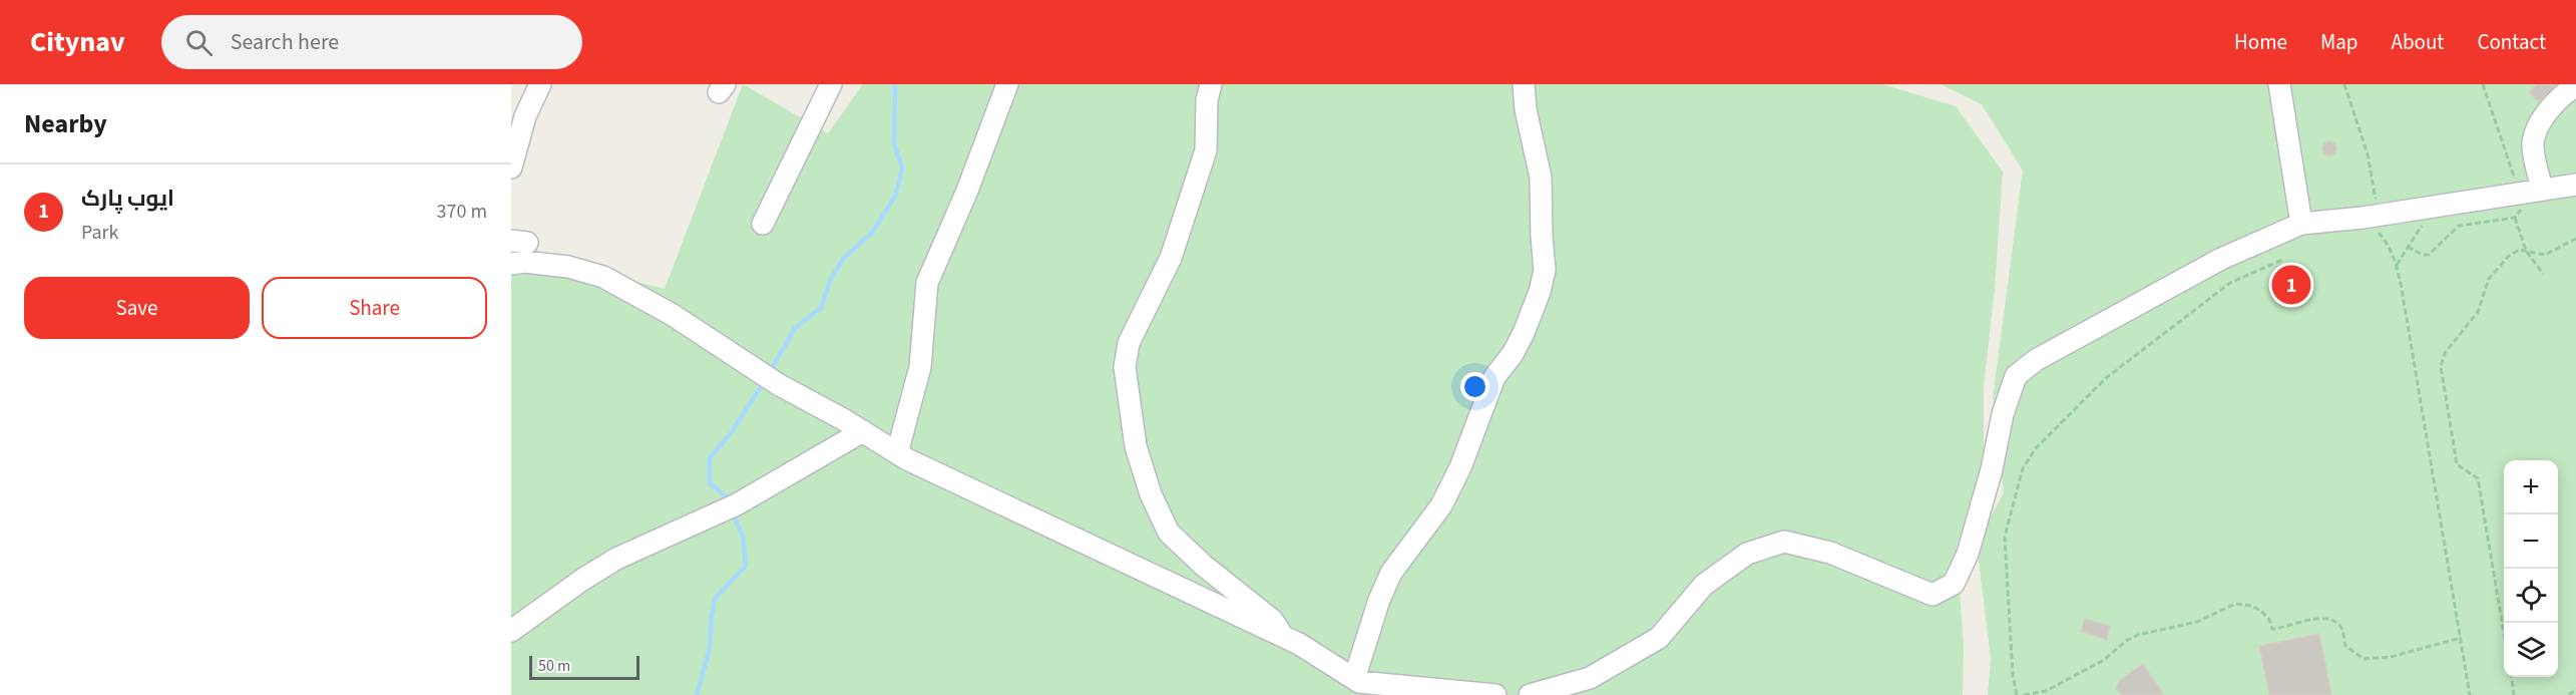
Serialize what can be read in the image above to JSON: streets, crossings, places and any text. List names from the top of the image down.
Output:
{
  "scale_bar": "50 m",
  "page": {
    "header": "Citynav",
    "search": "Search here",
    "nav": [
      "Home",
      "Map",
      "About",
      "Contact"
    ],
    "heading": "Nearby",
    "list": [
      {
        "mark": "1",
        "name": "ایوب پارک",
        "note": "Park",
        "value": "370 m"
      }
    ],
    "buttons": ["Save", "Share"],
    "pins": "1",
    "map_buttons": ["+", "−"],
    "scale": "50 m"
  }
}
